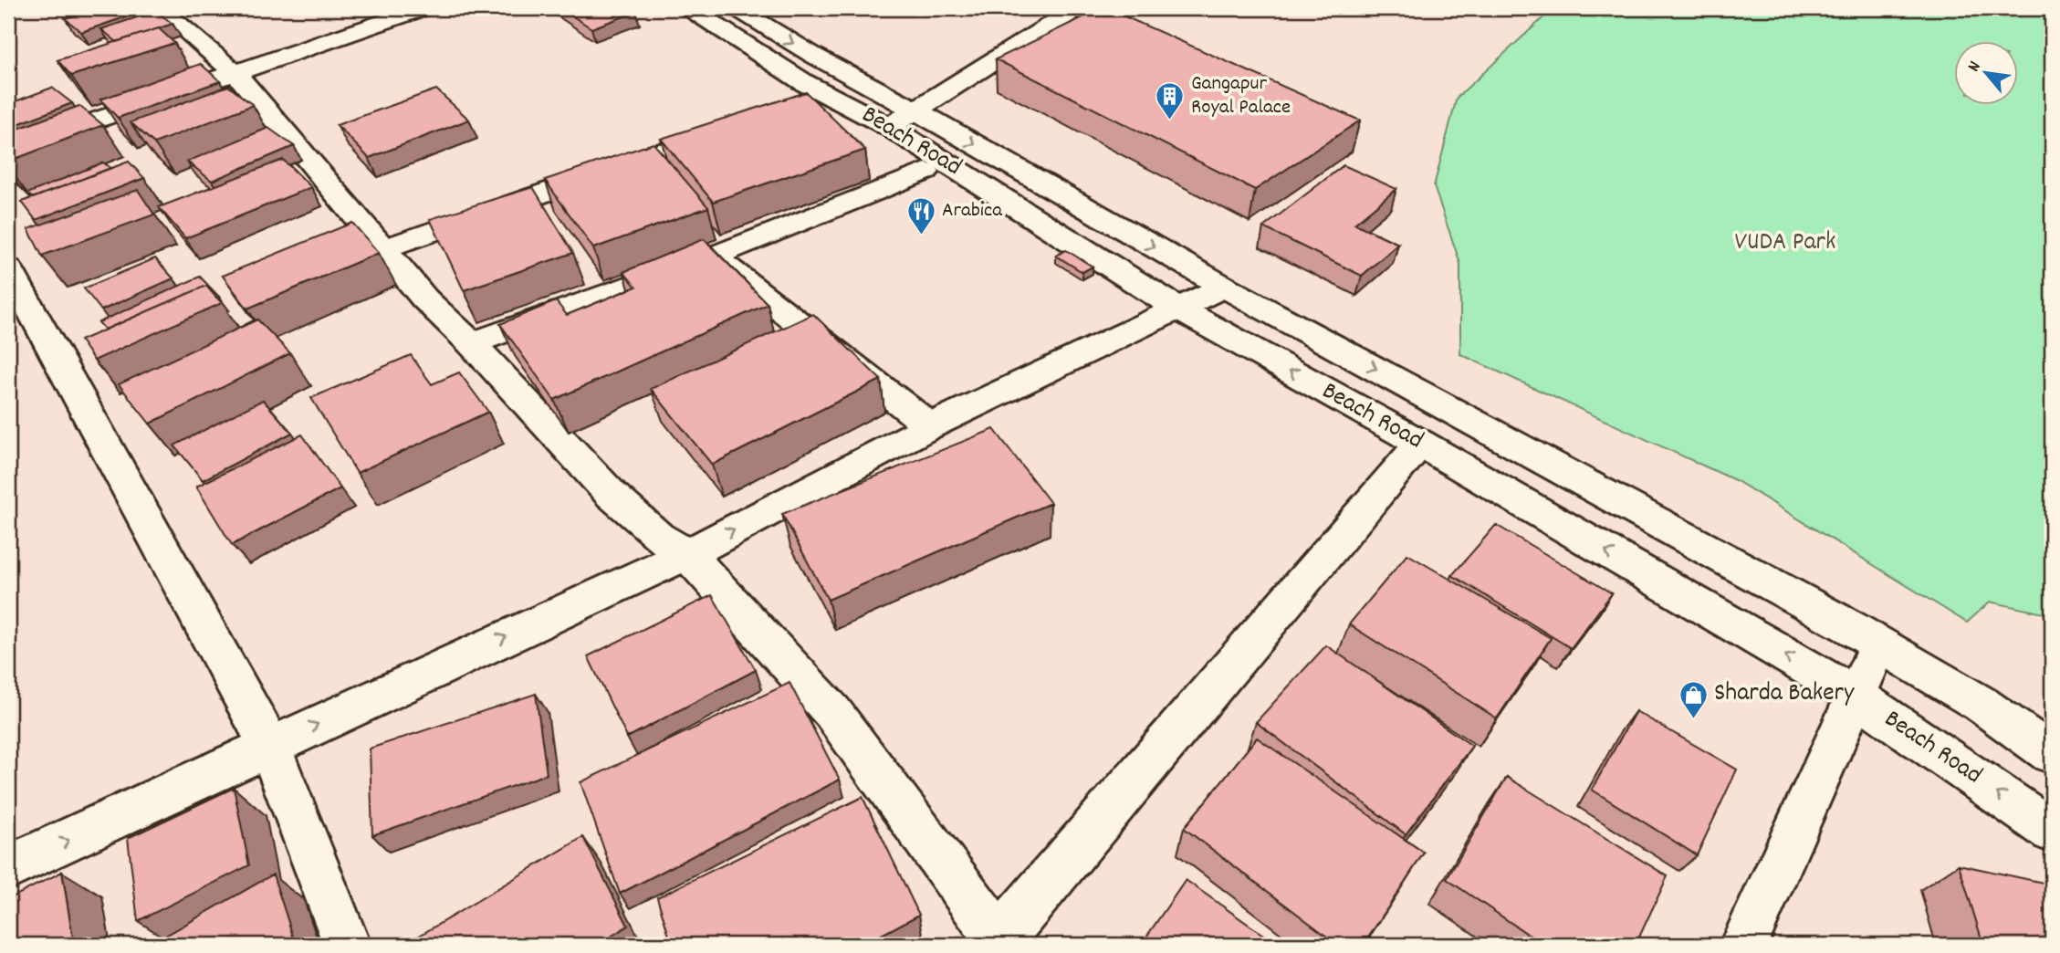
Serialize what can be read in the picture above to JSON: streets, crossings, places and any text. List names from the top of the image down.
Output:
{
  "streets": {
    "street": ["Beach Road"]
  },
  "parks": ["VUDA Park"],
  "places": {
    "building": ["Gangapur Royal Palace"],
    "restaurant": ["Arabica"],
    "shop": ["Sharda Bakery"]
  },
  "north": "top left"
}
